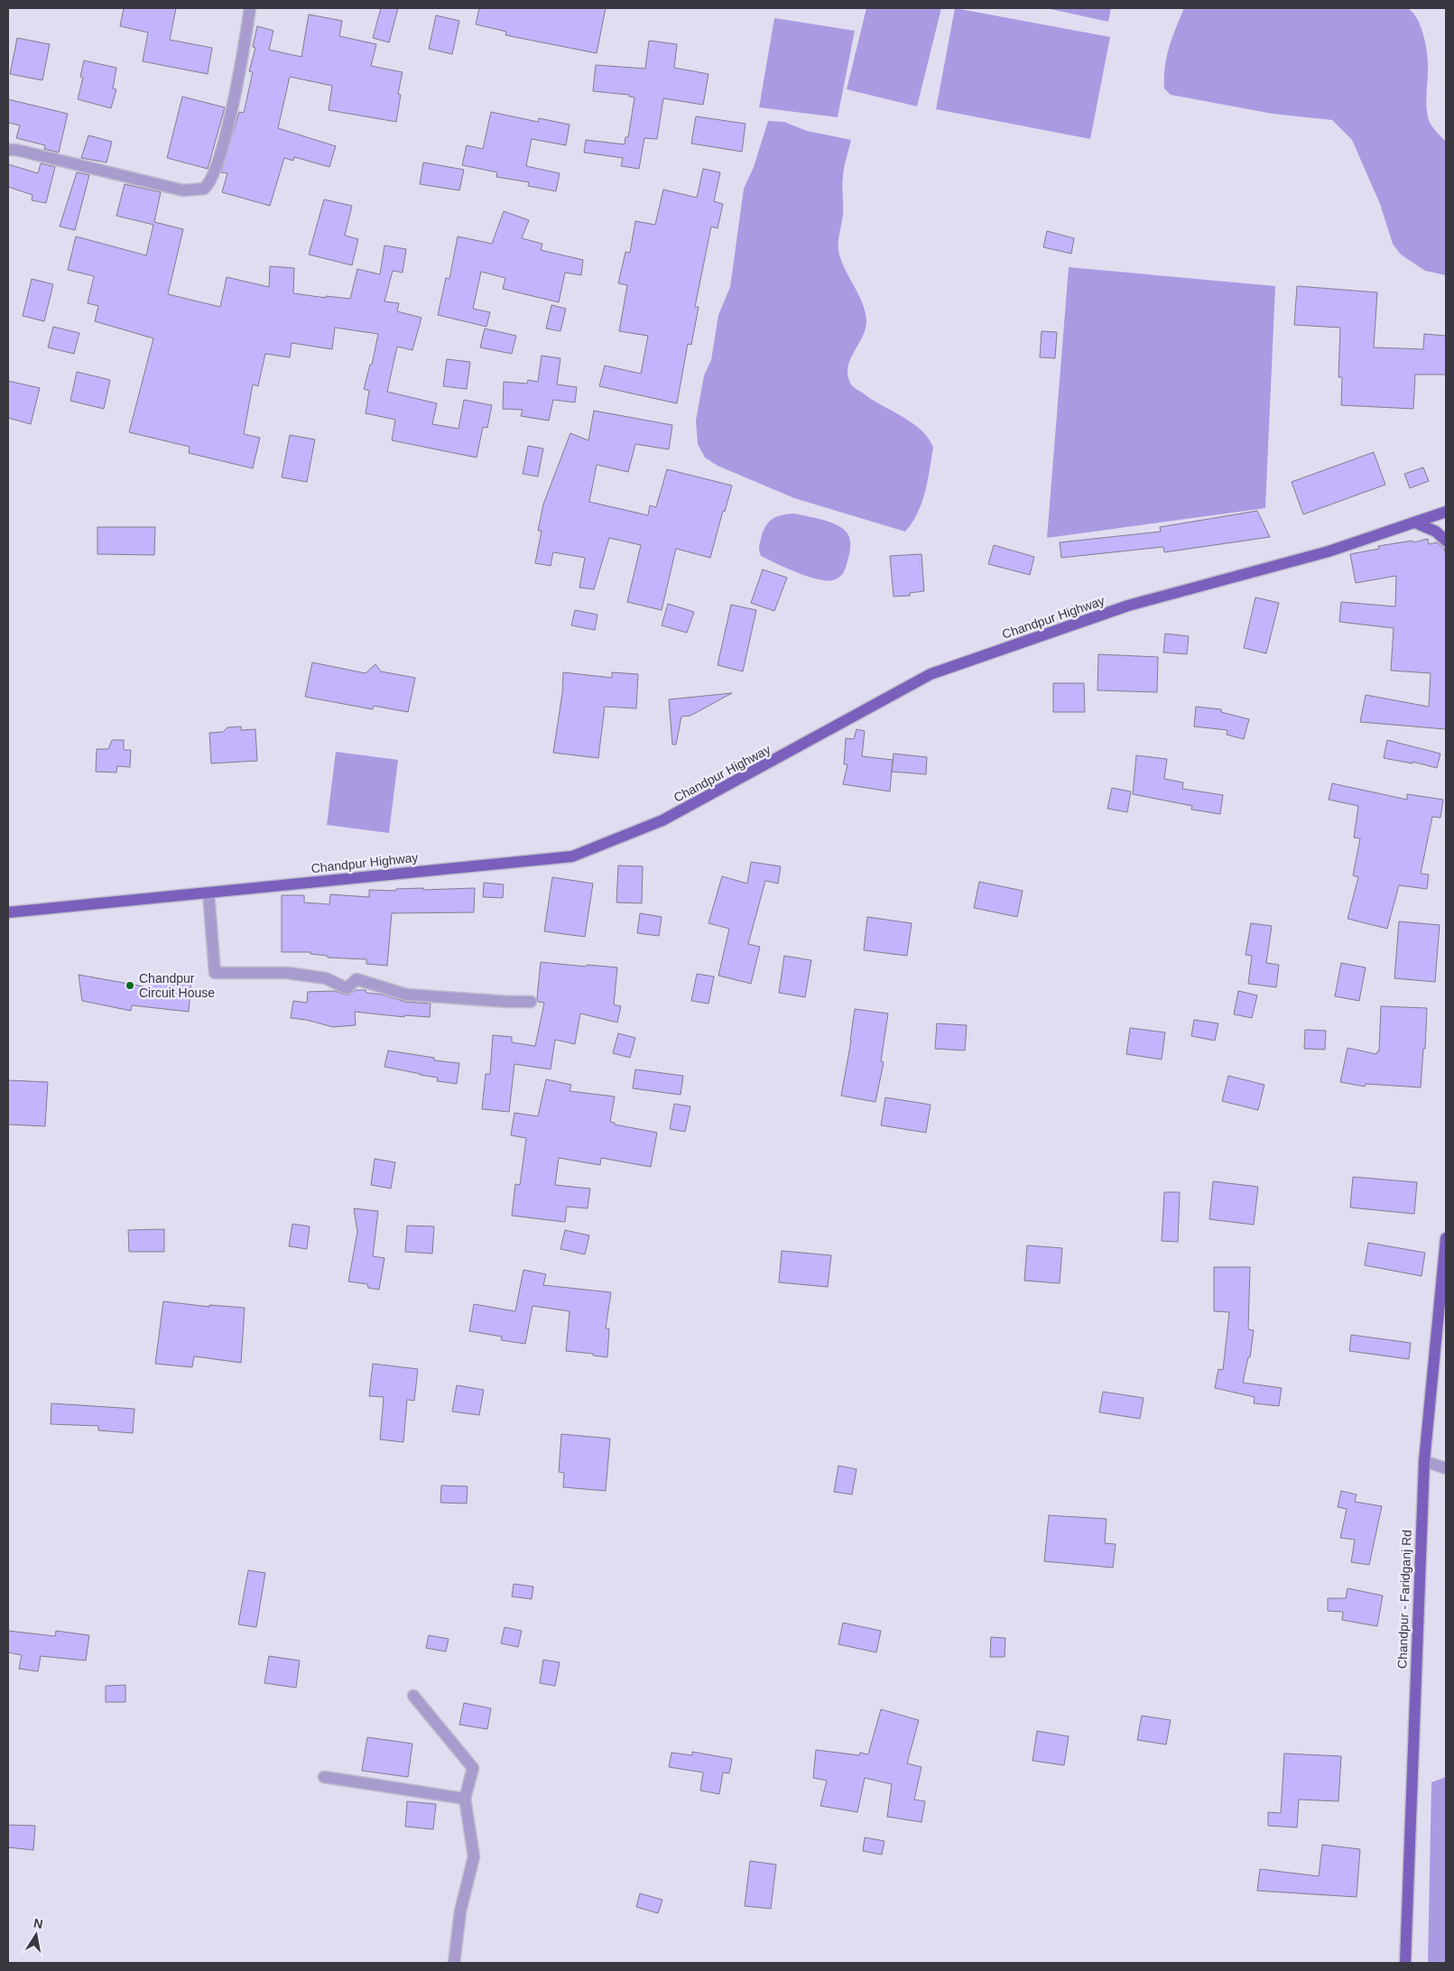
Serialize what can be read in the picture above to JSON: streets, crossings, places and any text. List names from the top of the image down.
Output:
{
  "streets": {
    "main road": ["Chandpur Highway", "Chandpur - Faridganj Rd"]
  },
  "places": ["Chandpur Circuit House"],
  "north": "top"
}
